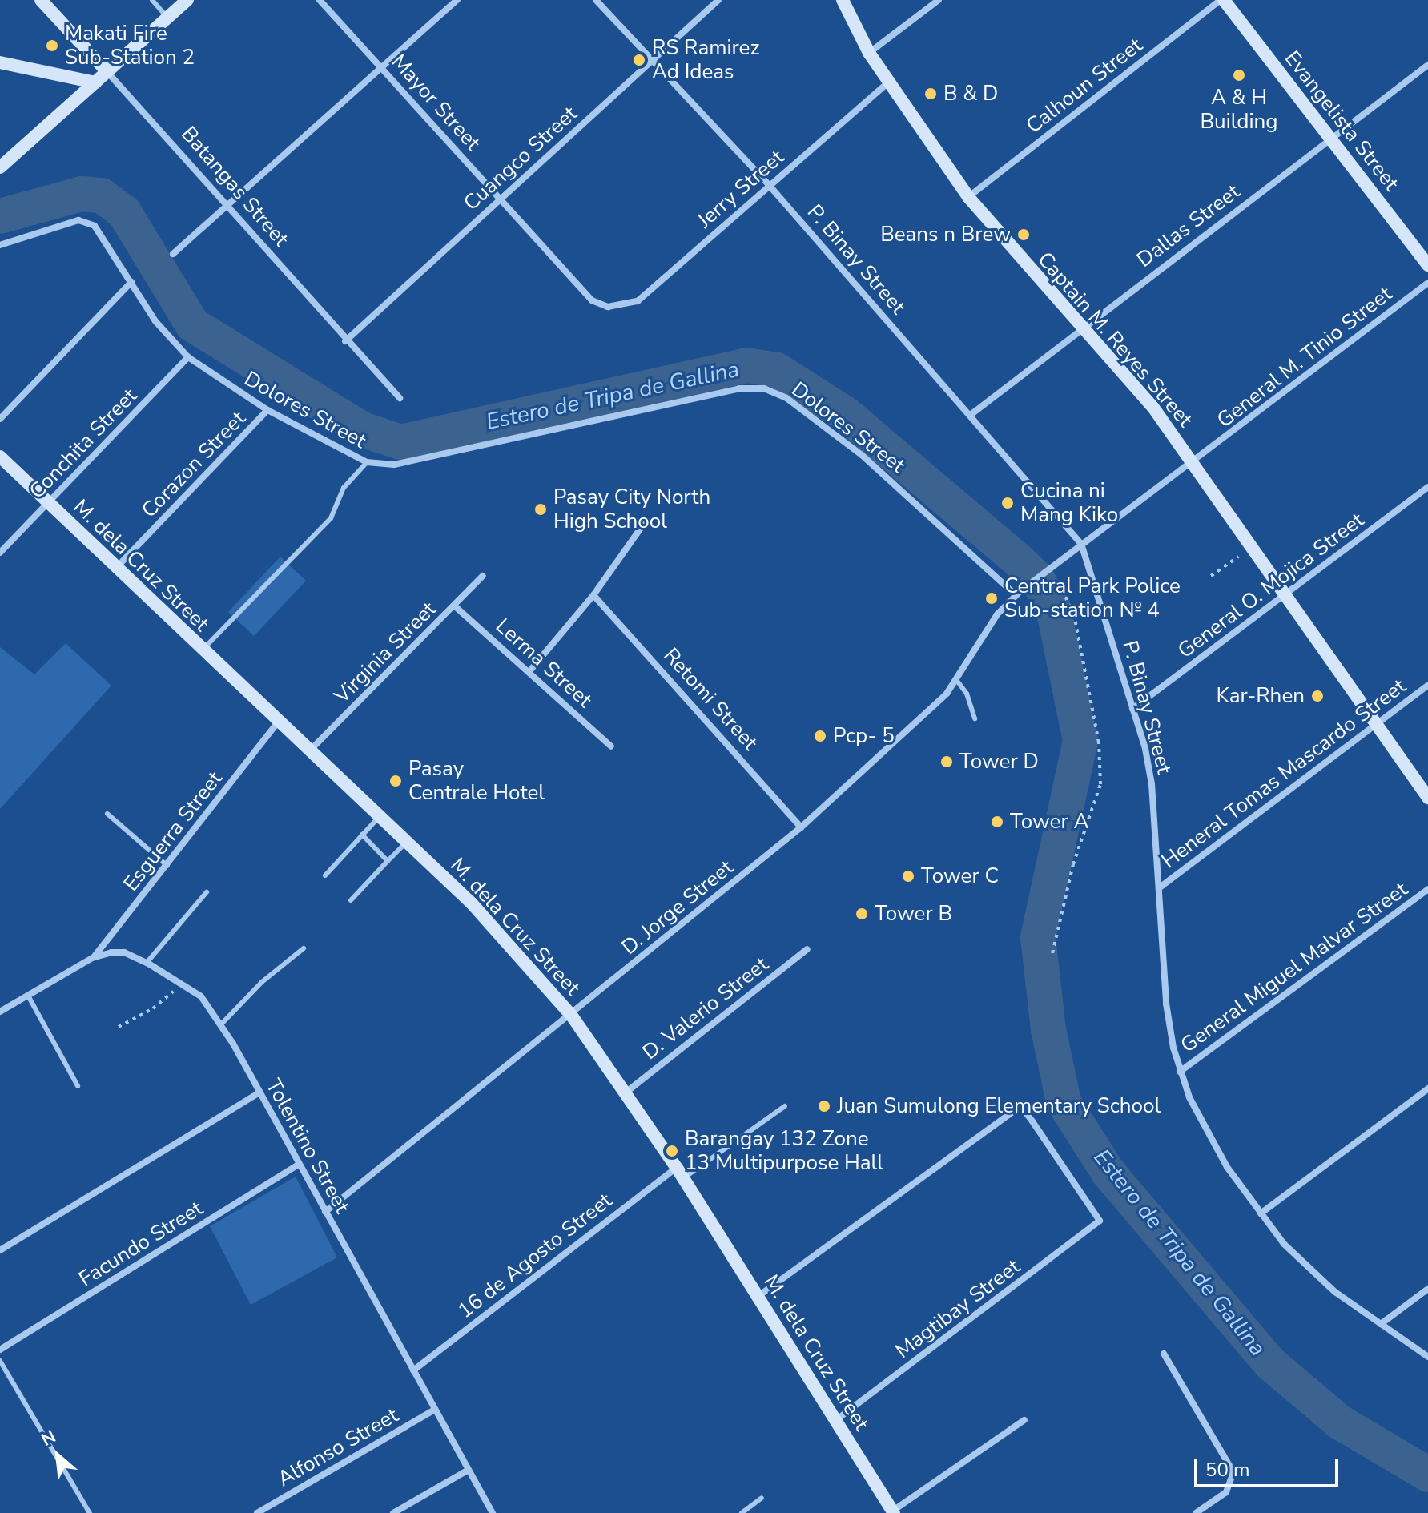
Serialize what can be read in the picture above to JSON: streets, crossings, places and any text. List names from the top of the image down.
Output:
{
  "streets": {
    "street": [
      "Calhoun Street",
      "Mayor Street",
      "Evangelista Street",
      "Cuangco Street",
      "Batangas Street",
      "Jerry Street",
      "Dallas Street",
      "P. Binay Street",
      "Captain M. Reyes Street",
      "General M. Tinio Street",
      "Dolores Street",
      "Conchita Street",
      "Corazon Street",
      "M. dela Cruz Street",
      "General O. Mojica Street",
      "Virginia Street",
      "Lerma Street",
      "Retomi Street",
      "Heneral Tomas Mascardo Street",
      "Esguerra Street",
      "D. Jorge Street",
      "General Miguel Malvar Street",
      "D. Valerio Street",
      "Tolentino Street",
      "Facundo Street",
      "16 de Agosto Street",
      "Magtibay Street",
      "Alfonso Street"
    ]
  },
  "crossings": [
    ["Calhoun Street", "Evangelista Street"],
    ["Calhoun Street", "Captain M. Reyes Street"],
    ["Mayor Street", "Cuangco Street"],
    ["Mayor Street", "Jerry Street"],
    ["Evangelista Street", "Dallas Street"],
    ["Cuangco Street", "Batangas Street"],
    ["Cuangco Street", "P. Binay Street"],
    ["Jerry Street", "P. Binay Street"],
    ["Jerry Street", "Captain M. Reyes Street"],
    ["Dallas Street", "P. Binay Street"],
    ["Dallas Street", "Captain M. Reyes Street"],
    ["P. Binay Street", "General M. Tinio Street"],
    ["P. Binay Street", "General O. Mojica Street"],
    ["P. Binay Street", "Heneral Tomas Mascardo Street"],
    ["P. Binay Street", "General Miguel Malvar Street"],
    ["Captain M. Reyes Street", "General M. Tinio Street"],
    ["Captain M. Reyes Street", "General O. Mojica Street"],
    ["Captain M. Reyes Street", "Heneral Tomas Mascardo Street"],
    ["General M. Tinio Street", "Dolores Street"],
    ["General M. Tinio Street", "D. Jorge Street"],
    ["Dolores Street", "Conchita Street"],
    ["Dolores Street", "Corazon Street"],
    ["Dolores Street", "D. Jorge Street"],
    ["Conchita Street", "M. dela Cruz Street"],
    ["Corazon Street", "M. dela Cruz Street"],
    ["M. dela Cruz Street", "Virginia Street"],
    ["M. dela Cruz Street", "Esguerra Street"],
    ["M. dela Cruz Street", "D. Jorge Street"],
    ["M. dela Cruz Street", "D. Valerio Street"],
    ["M. dela Cruz Street", "16 de Agosto Street"],
    ["M. dela Cruz Street", "Magtibay Street"],
    ["Virginia Street", "Lerma Street"],
    ["Retomi Street", "D. Jorge Street"],
    ["Esguerra Street", "Tolentino Street"],
    ["D. Jorge Street", "Tolentino Street"],
    ["Tolentino Street", "Facundo Street"],
    ["Tolentino Street", "16 de Agosto Street"],
    ["Tolentino Street", "Alfonso Street"]
  ],
  "water": ["Estero de Tripa de Gallina"],
  "places": [
    "Makati Fire Sub-Station 2",
    "RS Ramirez Ad Ideas",
    "A & H Building",
    "B & D",
    "Beans n Brew",
    "Cucina ni Mang Kiko",
    "Pasay City North High School",
    "Central Park Police Sub-station № 4",
    "Kar-Rhen",
    "Pcp- 5",
    "Tower D",
    "Pasay Centrale Hotel",
    "Tower A",
    "Tower C",
    "Tower B",
    "Juan Sumulong Elementary School",
    "Barangay 132 Zone 13 Multipurpose Hall"
  ],
  "scale_bar": "50 m",
  "north": "top left"
}
